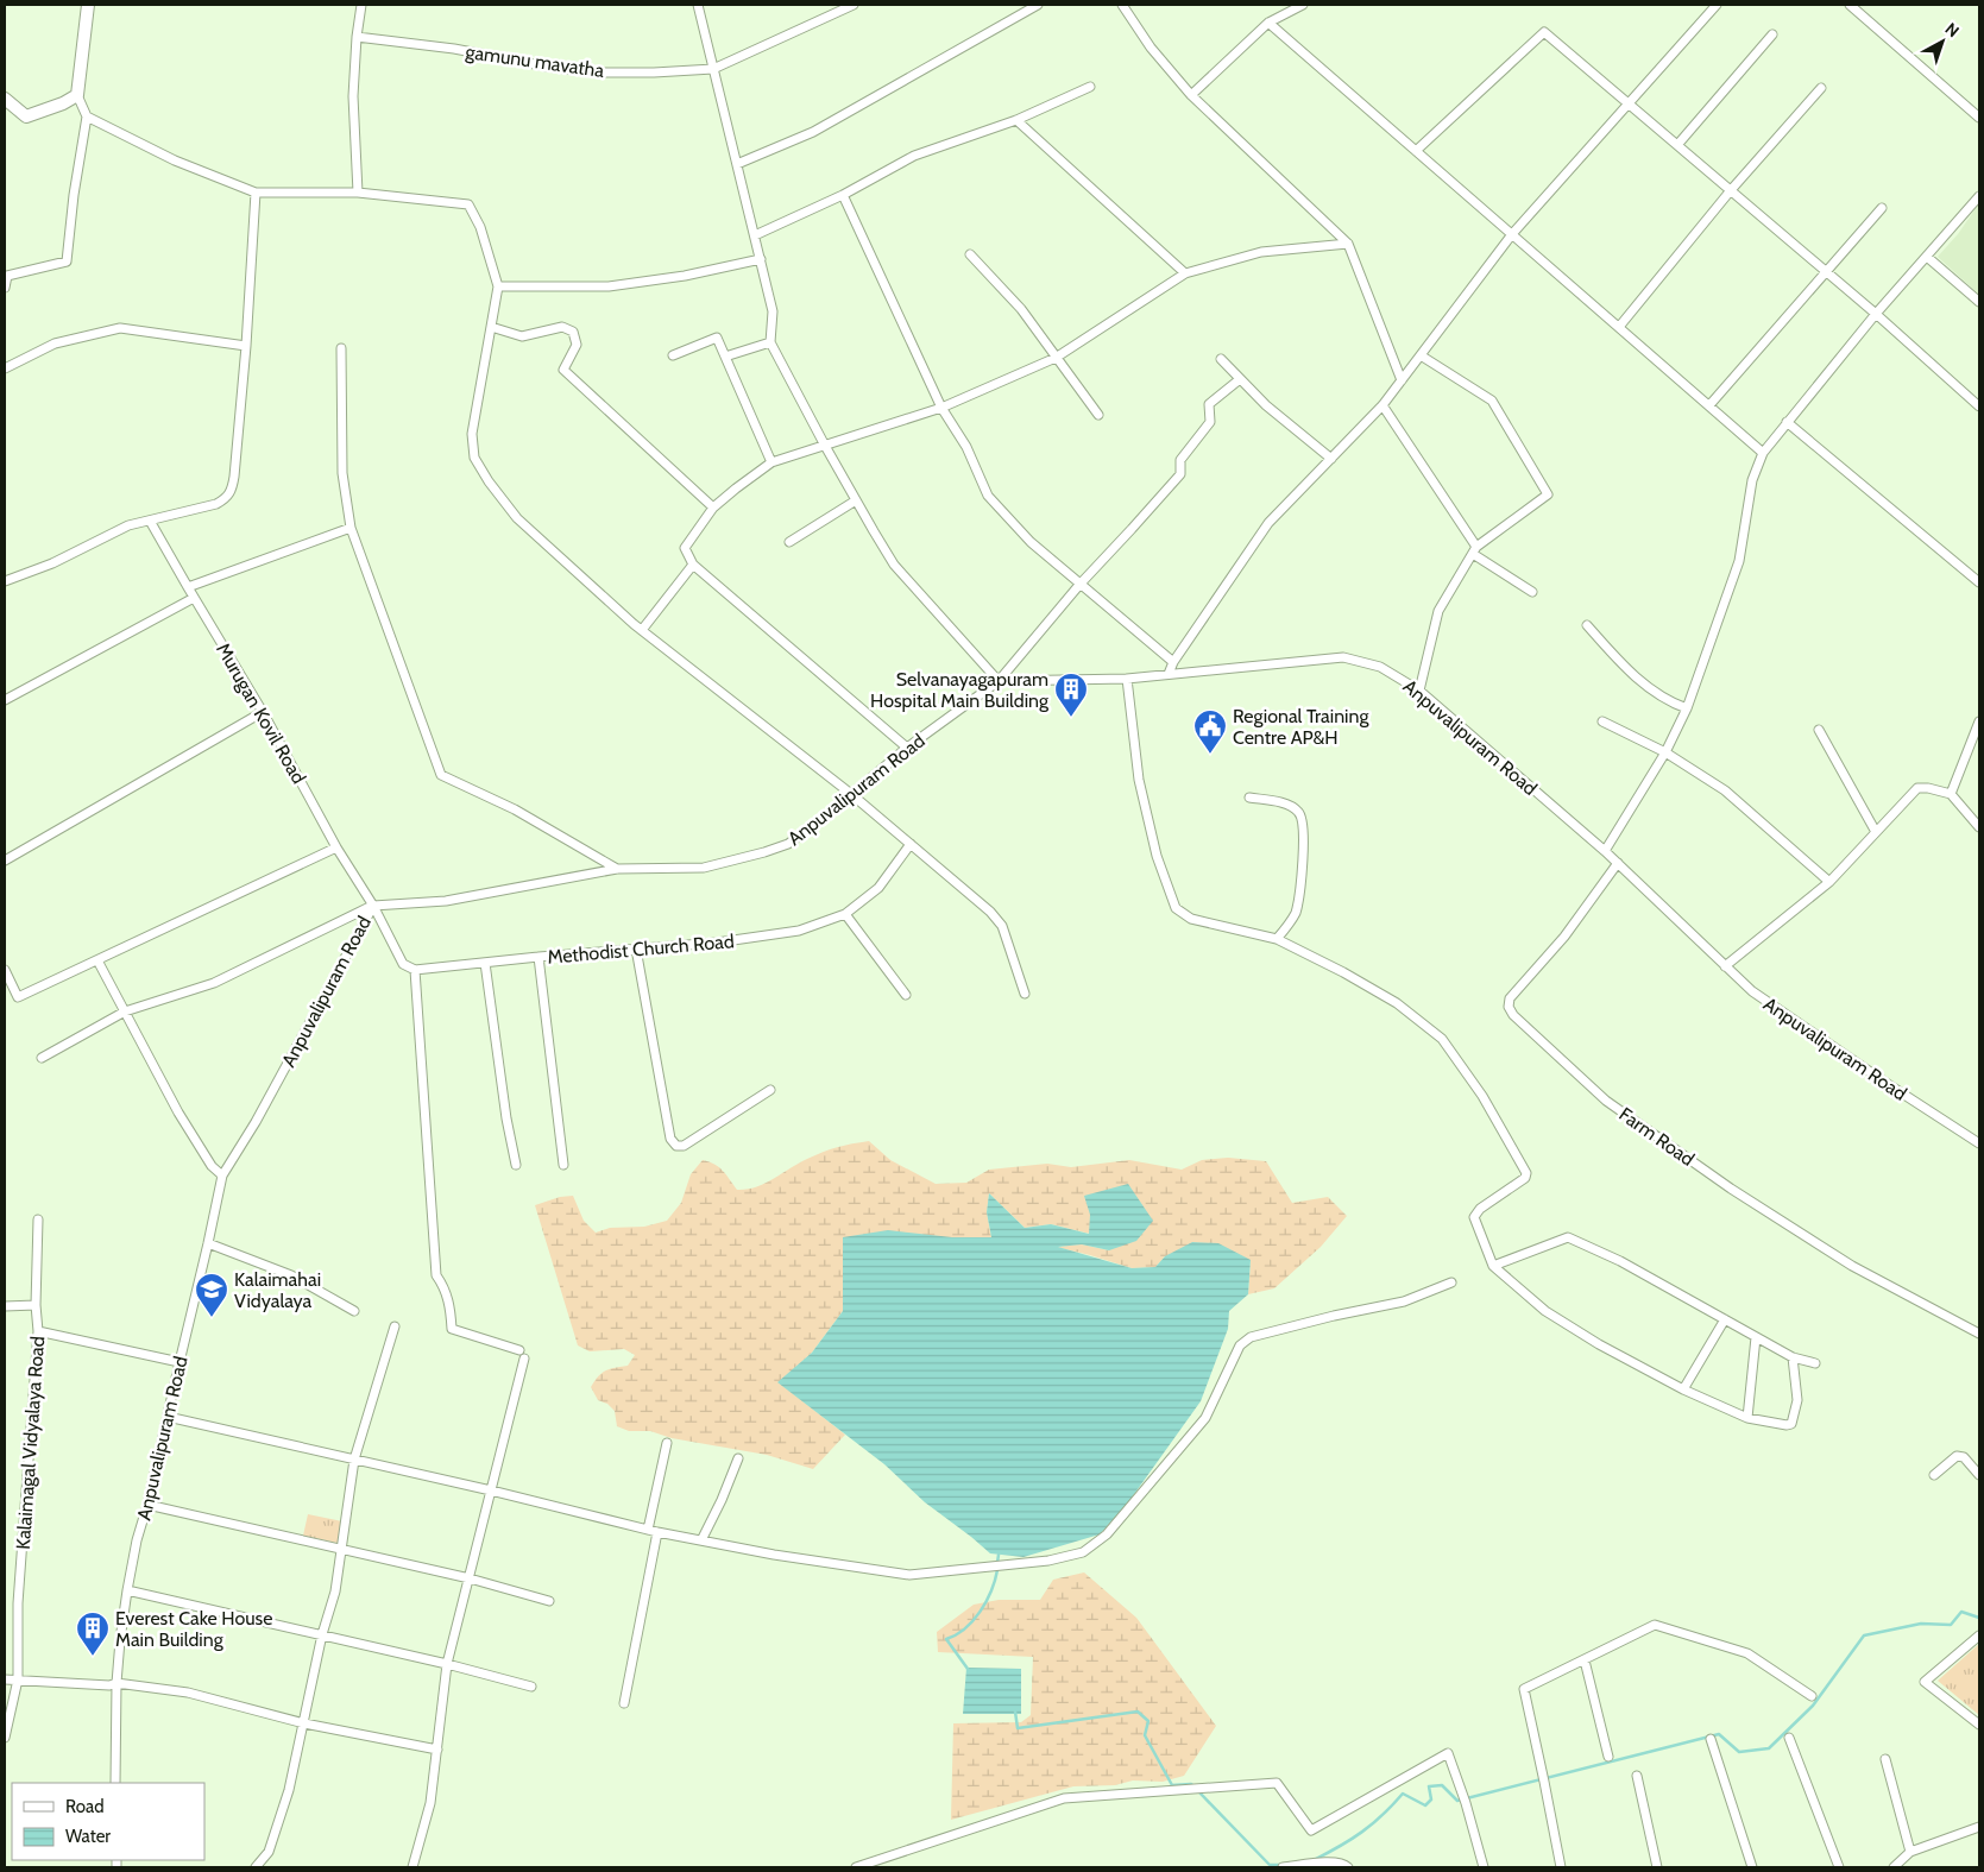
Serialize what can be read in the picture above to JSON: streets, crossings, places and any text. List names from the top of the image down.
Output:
{
  "streets": {
    "street": [
      "gamunu mavatha",
      "Murugan Kovil Road",
      "Anpuvalipuram Road",
      "Methodist Church Road",
      "Farm Road",
      "Kalaimagal Vidyalaya Road"
    ]
  },
  "crossings": [
    ["Murugan Kovil Road", "Anpuvalipuram Road"],
    ["Anpuvalipuram Road", "Farm Road"]
  ],
  "places": {
    "building": ["Selvanayagapuram Hospital Main Building", "Everest Cake House Main Building"],
    "public building": ["Regional Training Centre AP&H"],
    "school or university": ["Kalaimahai Vidyalaya"]
  },
  "legend": ["Road", "Water"],
  "north": "top right"
}
